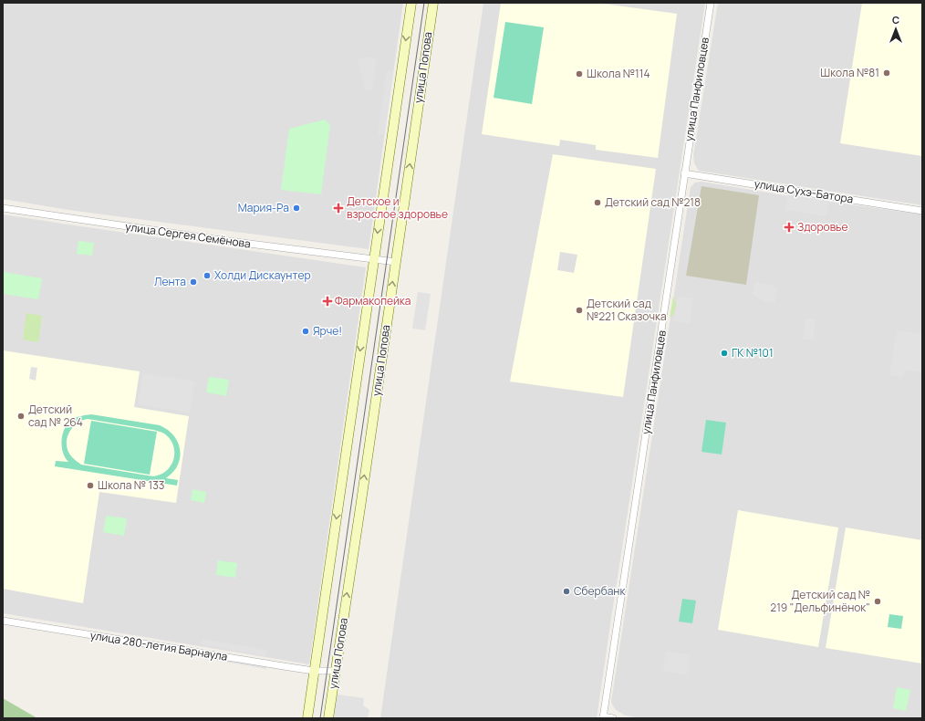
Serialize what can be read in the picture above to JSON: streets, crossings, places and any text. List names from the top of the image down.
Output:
{
  "streets": {
    "main road": ["улица Попова"],
    "street": [
      "улица Панфиловцев",
      "улица Сухэ-Батора",
      "улица Сергея Семёнова",
      "улица 280-летия Барнаула"
    ]
  },
  "crossings": [
    ["улица Попова", "улица Сергея Семёнова"],
    ["улица Попова", "улица 280-летия Барнаула"],
    ["улица Панфиловцев", "улица Сухэ-Батора"]
  ],
  "places": {
    "other": [
      "Школа №81",
      "Школа №114",
      "Детский сад №218",
      "Мария-Ра",
      "Холди Дискаунтер",
      "Лента",
      "Детский сад №221 Сказочка",
      "Ярче!",
      "ГК №101",
      "Детский сад № 264",
      "Школа № 133",
      "Сбербанк",
      "Детский сад № 219 \"Дельфинёнок\""
    ],
    "health": ["Детское и взрослое здоровье", "Здоровье", "Фармакопейка"]
  },
  "north": "top"
}
